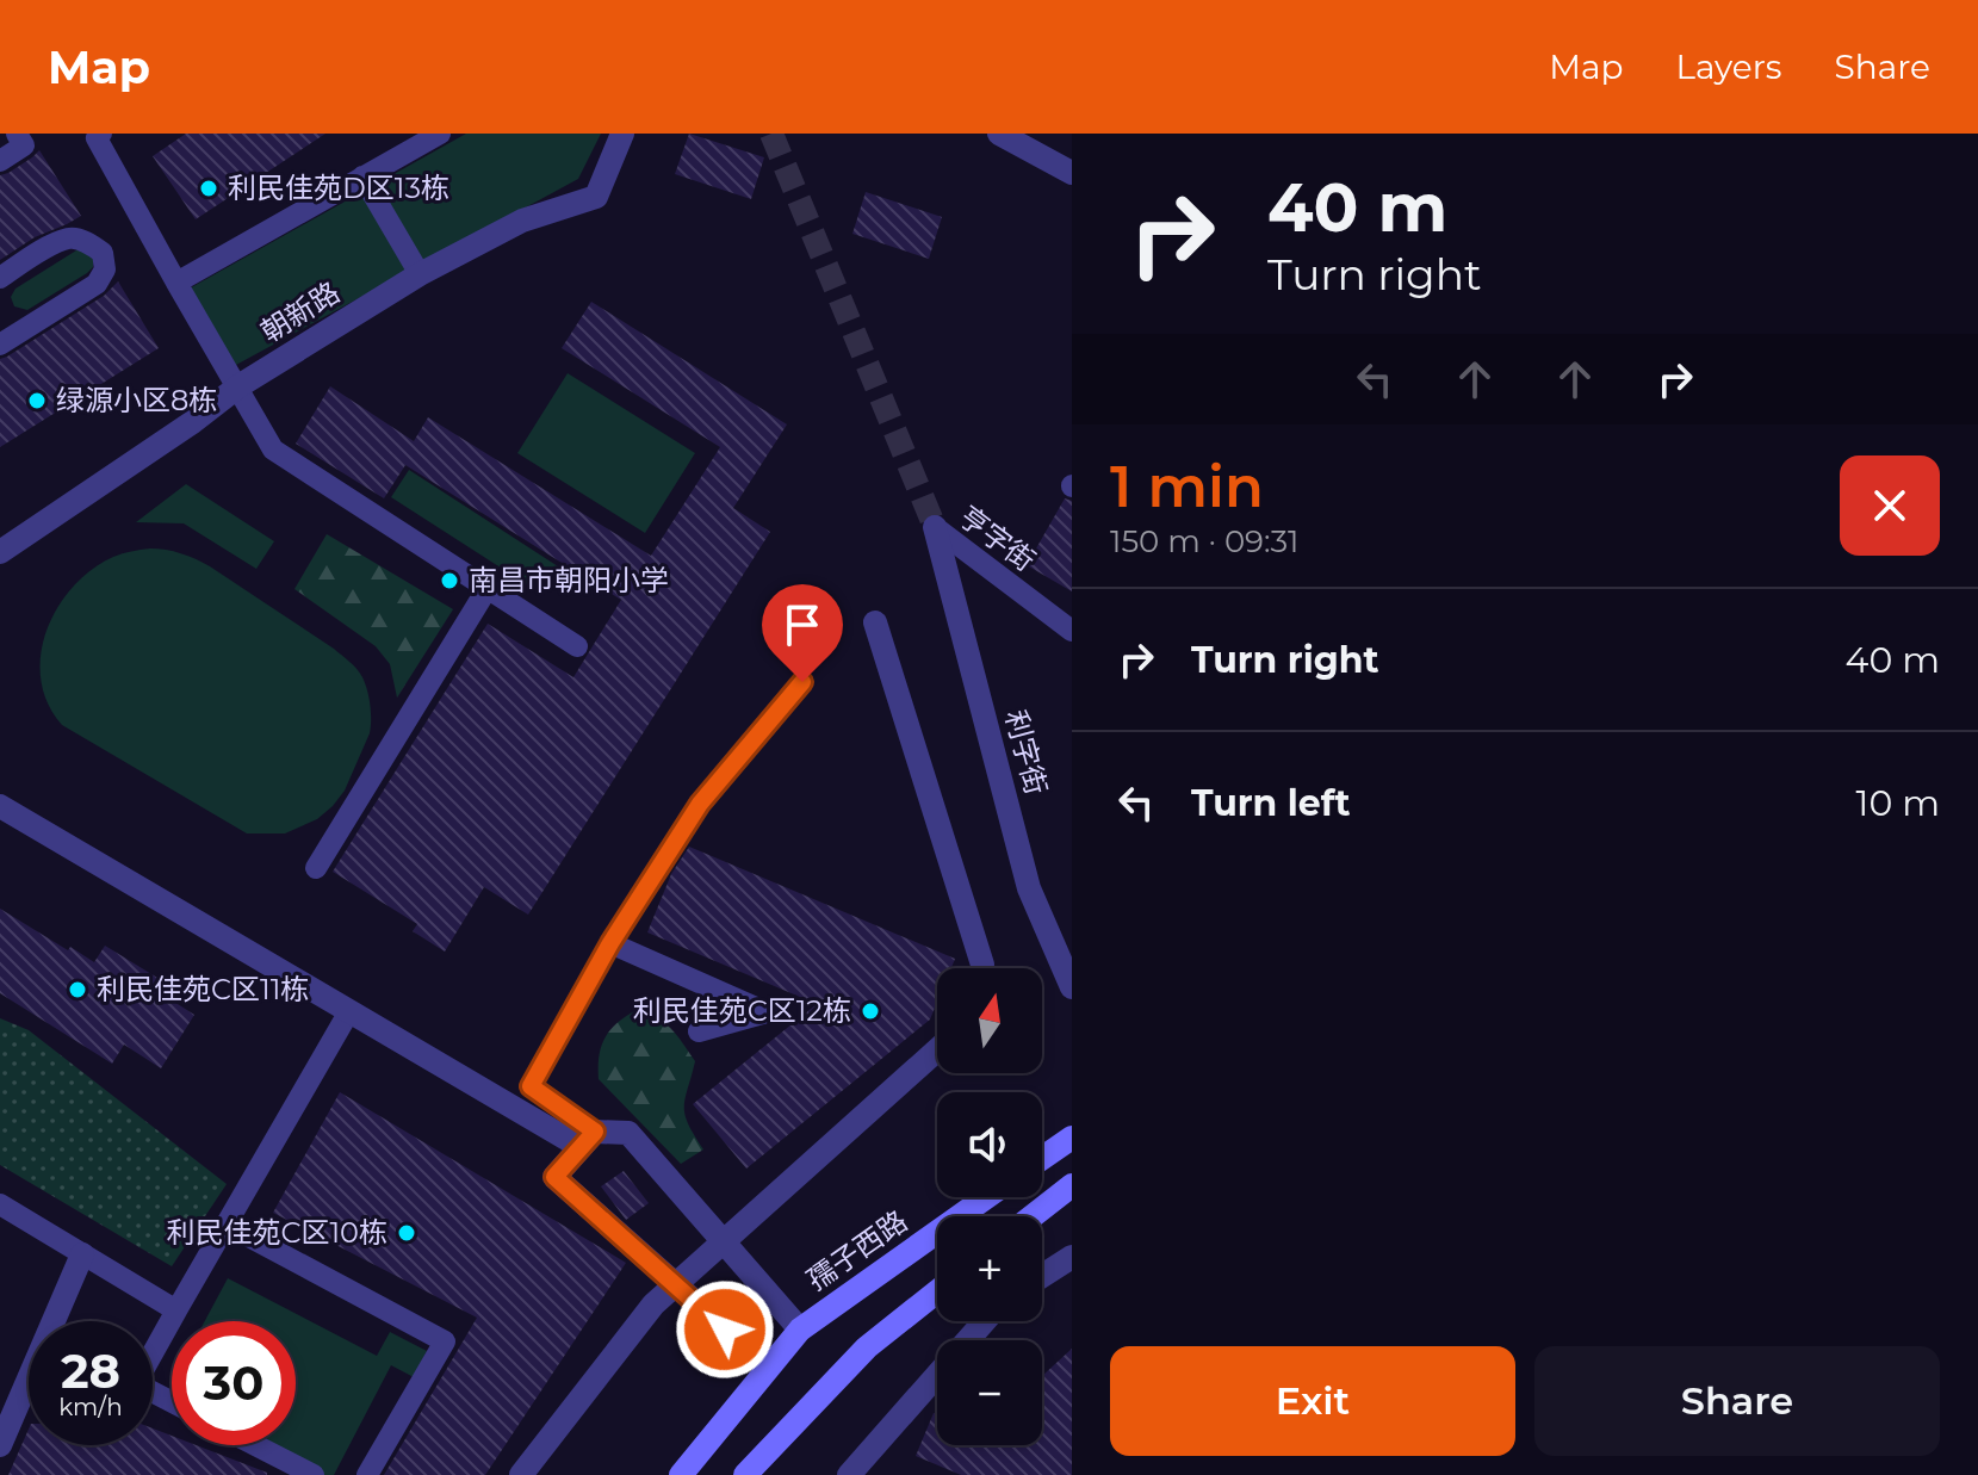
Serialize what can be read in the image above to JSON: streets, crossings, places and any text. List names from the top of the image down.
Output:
{
  "streets": {
    "main road": ["孺子西路"],
    "street": ["朝新路", "利字街"],
    "lane": ["亨字街"]
  },
  "crossings": [
    ["亨字街", "利字街"]
  ],
  "places": [
    "利民佳苑D区13栋",
    "绿源小区8栋",
    "南昌市朝阳小学",
    "利民佳苑C区11栋",
    "利民佳苑C区12栋",
    "利民佳苑C区10栋"
  ],
  "north": "top",
  "page": {
    "header": "Map",
    "nav": ["Map", "Layers", "Share"],
    "turn": ["40 m", "Turn right"],
    "heading": ["1 min", "150 m · 09:31"],
    "list": [
      {
        "name": "Turn right",
        "value": "40 m"
      },
      {
        "name": "Turn left",
        "value": "10 m"
      }
    ],
    "map_buttons": ["+", "−"],
    "speed": "28 km/h",
    "limit": "30",
    "buttons": ["Exit", "Share"]
  }
}
